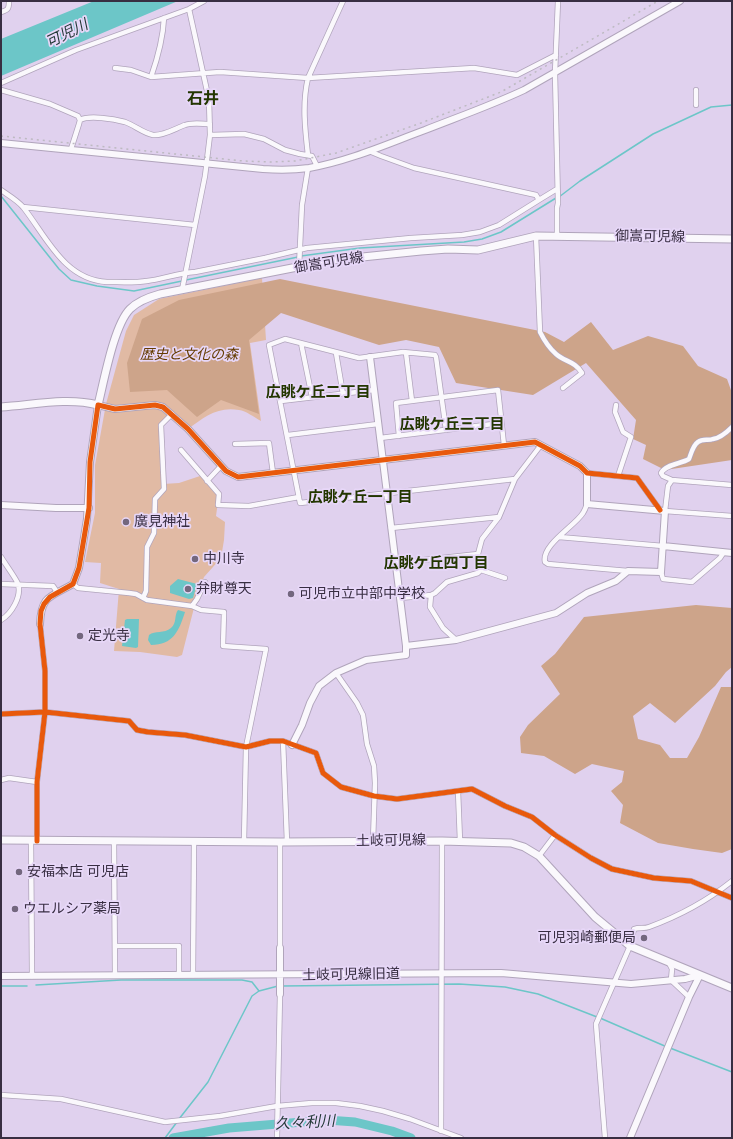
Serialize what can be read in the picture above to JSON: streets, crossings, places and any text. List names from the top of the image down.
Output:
{
  "streets": {
    "main road": ["御嵩可児線", "土岐可児線"],
    "street": ["土岐可児線旧道"]
  },
  "crossings": [
    ["土岐可児線", "土岐可児線旧道"]
  ],
  "districts": [
    "石井",
    "広眺ケ丘二丁目",
    "広眺ケ丘三丁目",
    "広眺ケ丘一丁目",
    "広眺ケ丘四丁目"
  ],
  "water": ["可児川", "久々利川"],
  "parks": ["歴史と文化の森"],
  "places": [
    "廣見神社",
    "中川寺",
    "弁財尊天",
    "可児市立中部中学校",
    "定光寺",
    "安福本店 可児店",
    "ウエルシア薬局",
    "可児羽崎郵便局"
  ]
}
